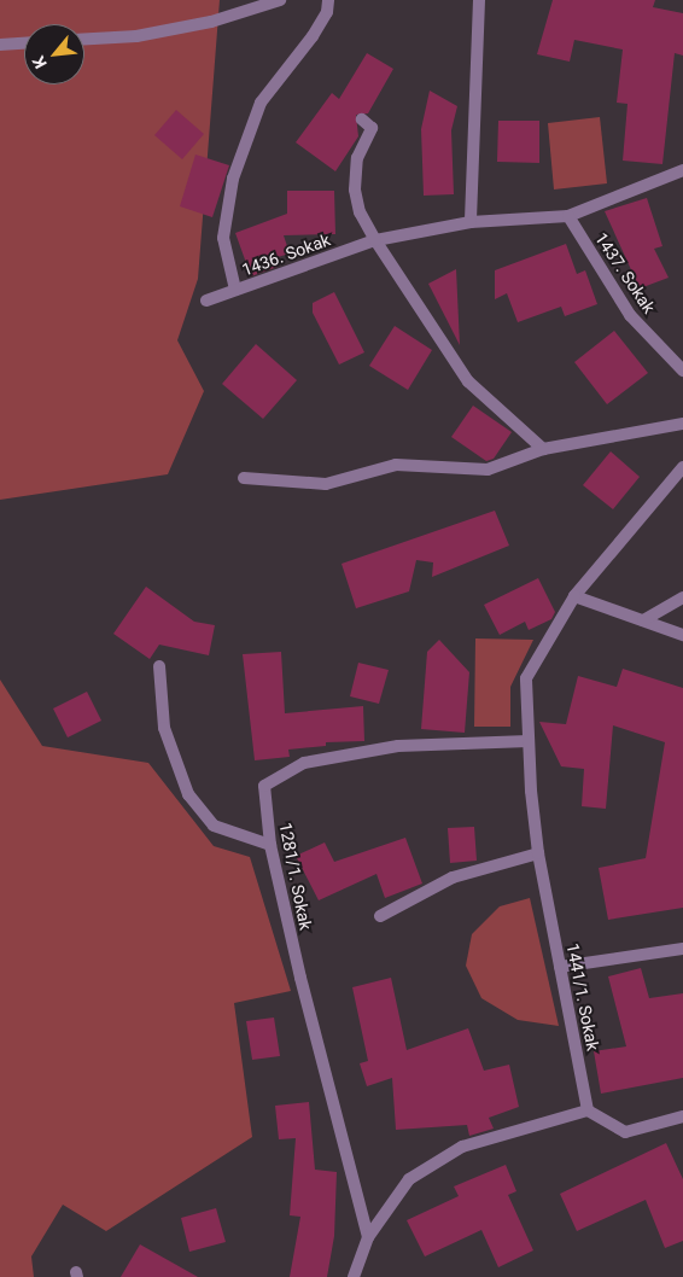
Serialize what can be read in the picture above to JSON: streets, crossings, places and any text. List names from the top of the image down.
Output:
{
  "streets": {
    "street": [
      "1436. Sokak",
      "1437. Sokak",
      "1281/1. Sokak",
      "1441/1. Sokak"
    ]
  },
  "crossings": [
    ["1436. Sokak", "1437. Sokak"],
    ["1281/1. Sokak", "1441/1. Sokak"]
  ],
  "north": "bottom left"
}
